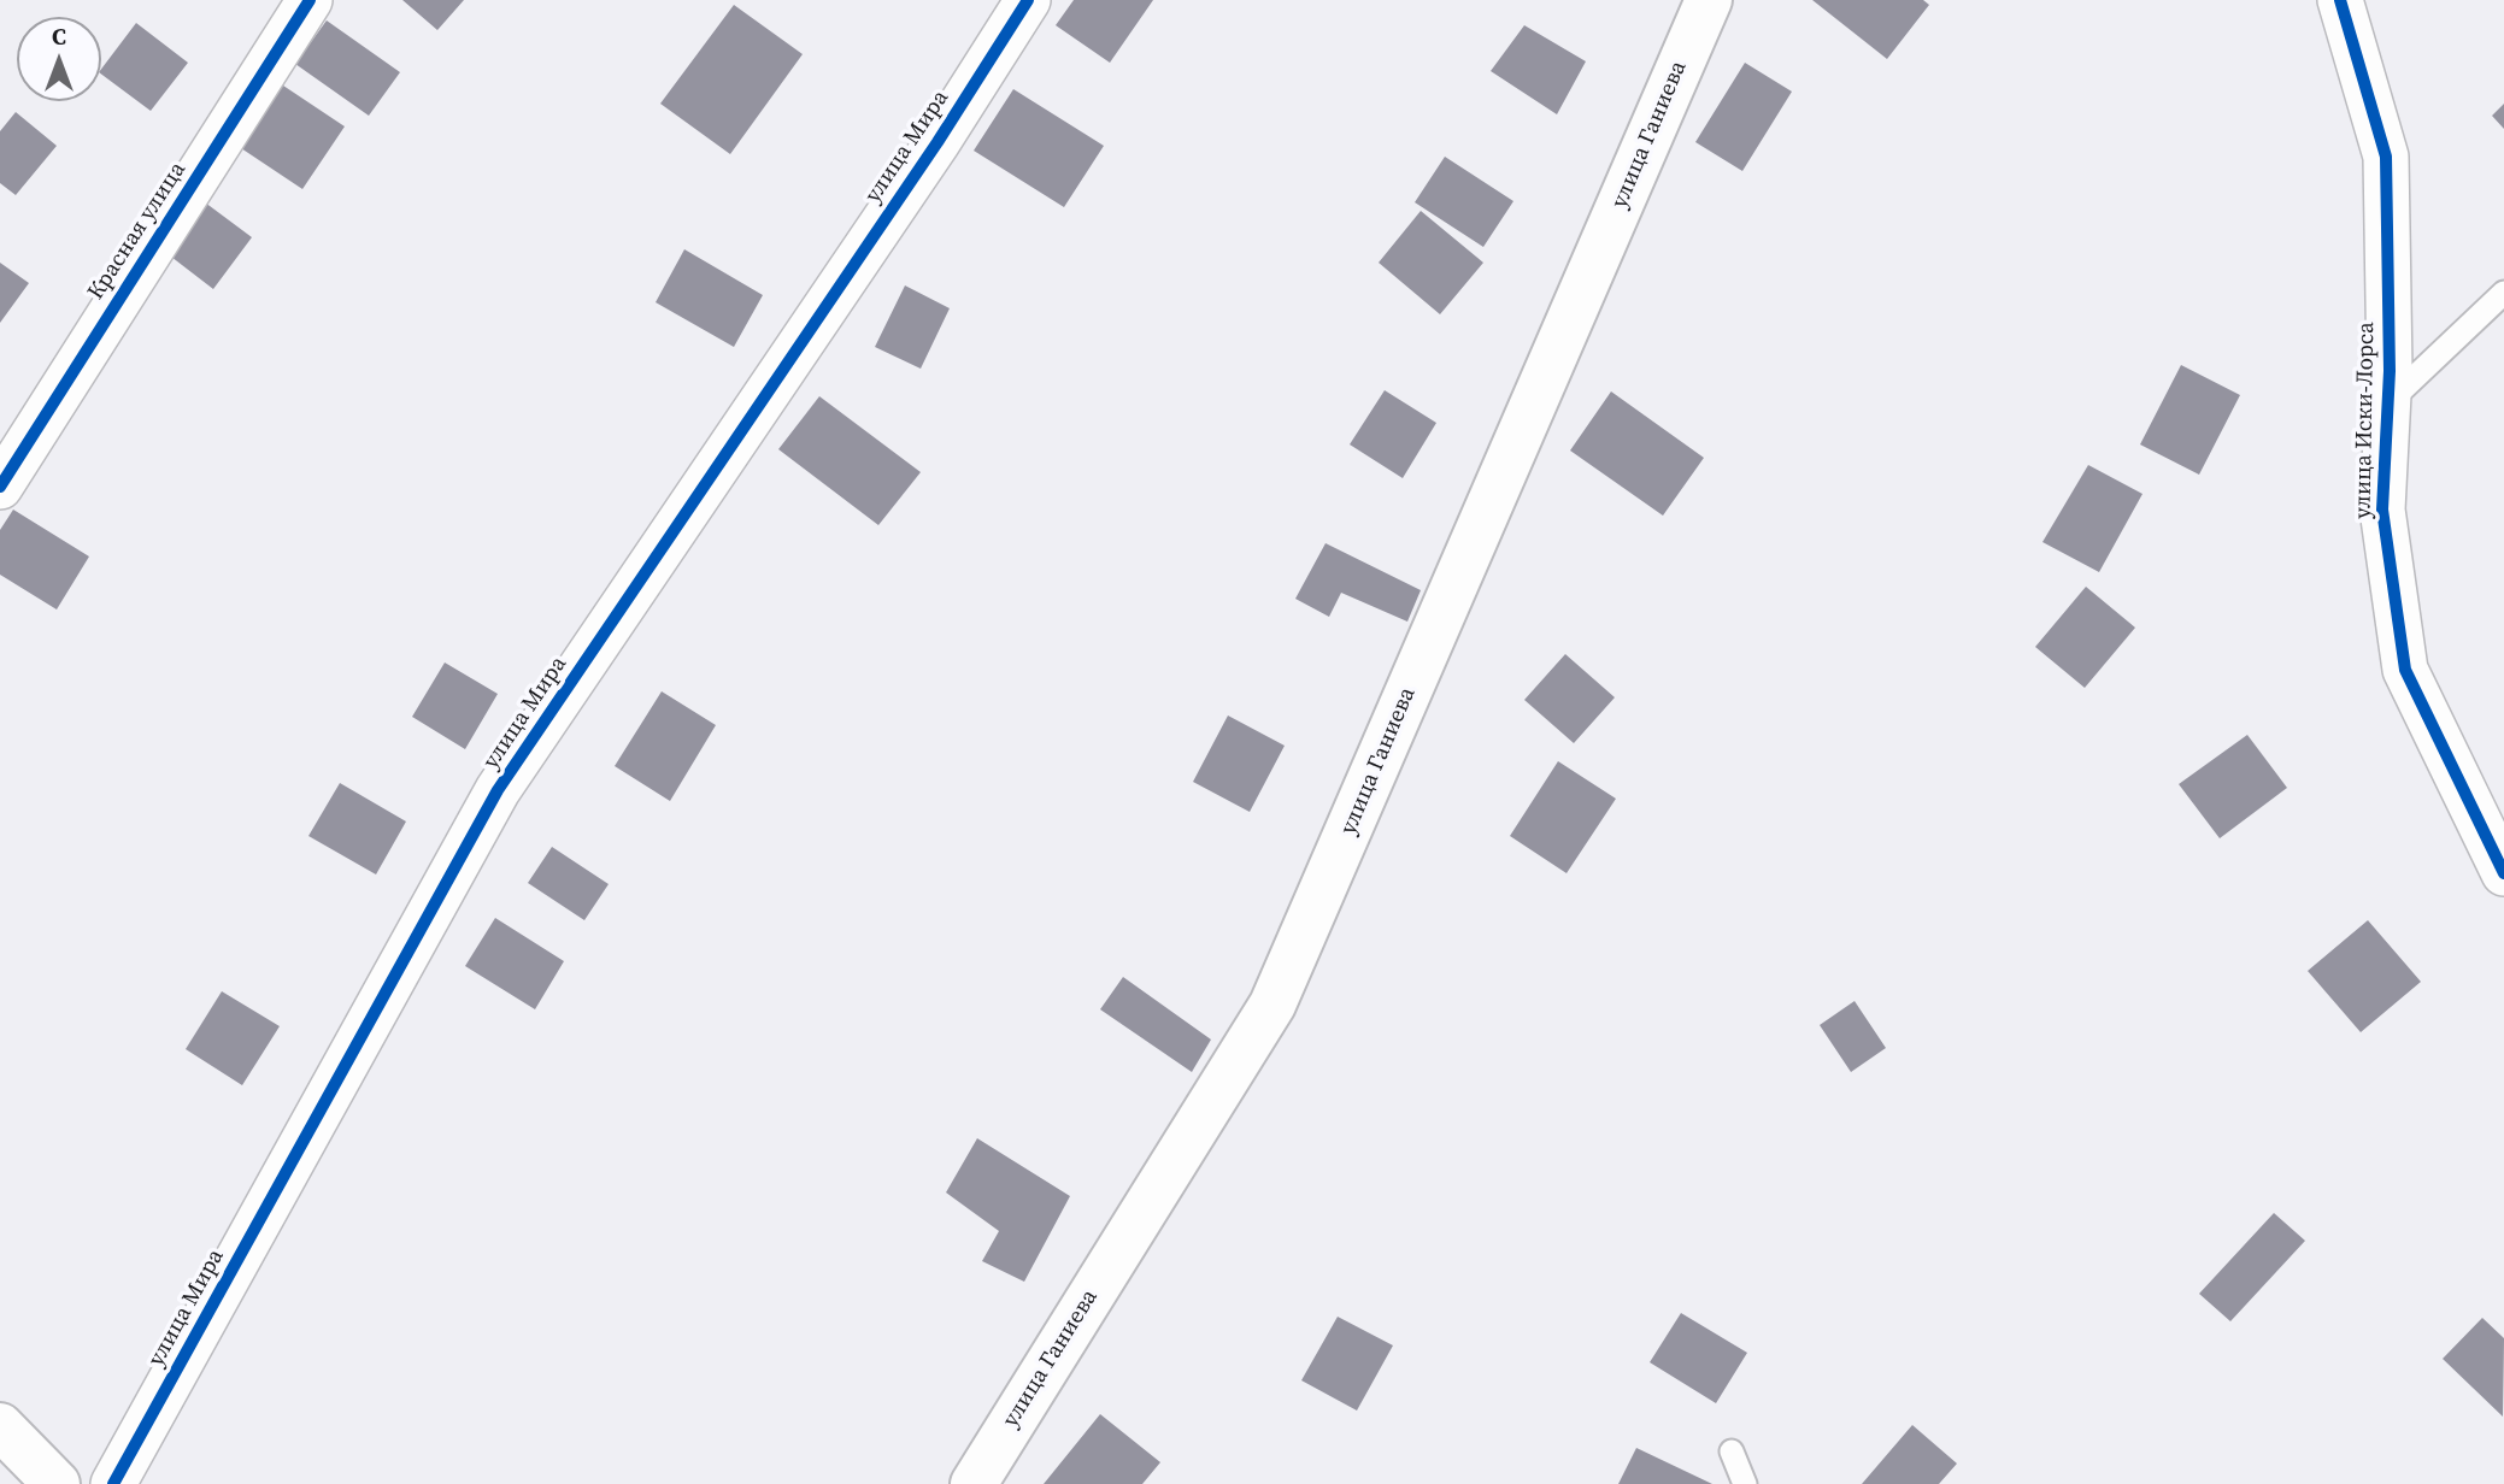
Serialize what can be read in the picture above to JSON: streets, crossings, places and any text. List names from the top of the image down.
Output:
{
  "streets": {
    "main road": ["улица Ганиева"],
    "street": ["улица Мира", "Красная улица", "улица Иски-Лорса"]
  },
  "north": "top"
}
